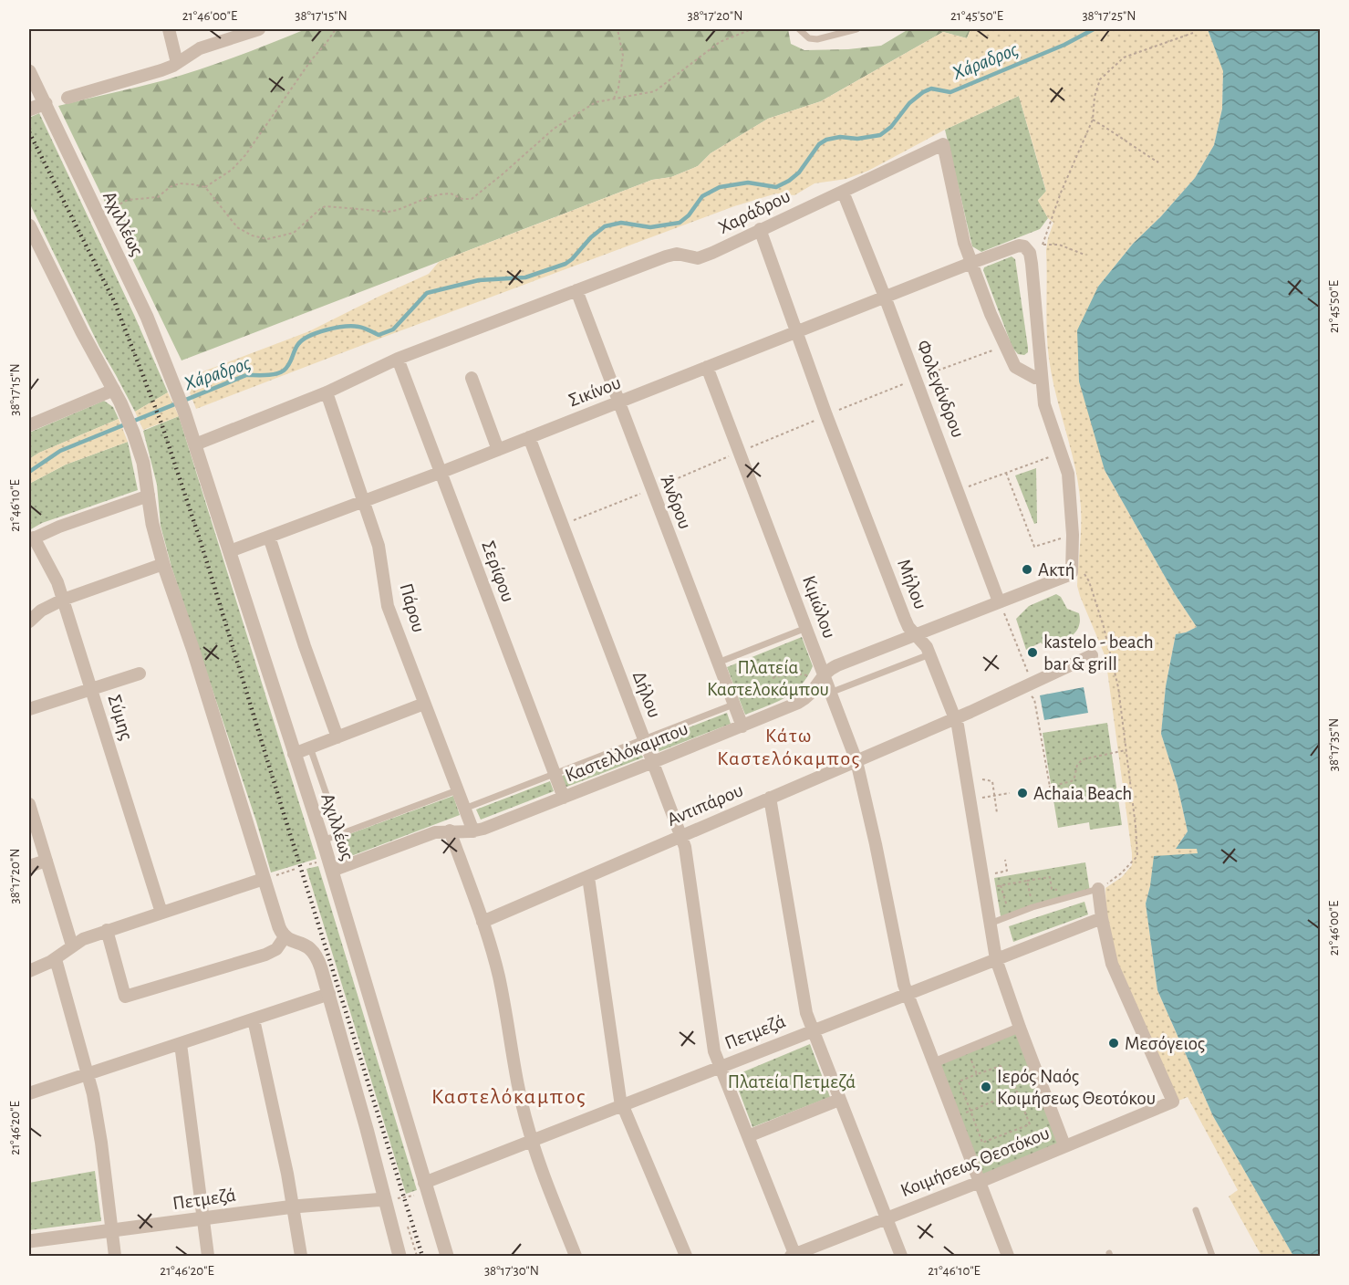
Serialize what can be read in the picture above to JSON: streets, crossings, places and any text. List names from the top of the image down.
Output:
{
  "streets": {
    "street": [
      "Χαράδρου",
      "Αχιλλέως",
      "Φολεγάνδρου",
      "Σικίνου",
      "Άνδρου",
      "Σερίφου",
      "Μήλου",
      "Κιμώλου",
      "Πάρου",
      "Δήλου",
      "Σύμης",
      "Καστελλόκαμπου",
      "Αντιπάρου",
      "Πετμεζά",
      "Κοιμήσεως Θεοτόκου"
    ]
  },
  "crossings": [
    ["Χαράδρου", "Αχιλλέως"],
    ["Χαράδρου", "Φολεγάνδρου"],
    ["Χαράδρου", "Σικίνου"],
    ["Χαράδρου", "Άνδρου"],
    ["Χαράδρου", "Σερίφου"],
    ["Χαράδρου", "Μήλου"],
    ["Χαράδρου", "Πάρου"],
    ["Αχιλλέως", "Σικίνου"],
    ["Αχιλλέως", "Καστελλόκαμπου"],
    ["Αχιλλέως", "Πετμεζά"],
    ["Φολεγάνδρου", "Σικίνου"],
    ["Φολεγάνδρου", "Καστελλόκαμπου"],
    ["Σικίνου", "Άνδρου"],
    ["Σικίνου", "Σερίφου"],
    ["Σικίνου", "Μήλου"],
    ["Σικίνου", "Κιμώλου"],
    ["Σικίνου", "Πάρου"],
    ["Σικίνου", "Δήλου"],
    ["Άνδρου", "Καστελλόκαμπου"],
    ["Σερίφου", "Καστελλόκαμπου"],
    ["Μήλου", "Καστελλόκαμπου"],
    ["Μήλου", "Αντιπάρου"],
    ["Μήλου", "Πετμεζά"],
    ["Μήλου", "Κοιμήσεως Θεοτόκου"],
    ["Κιμώλου", "Καστελλόκαμπου"],
    ["Κιμώλου", "Αντιπάρου"],
    ["Κιμώλου", "Πετμεζά"],
    ["Κιμώλου", "Κοιμήσεως Θεοτόκου"],
    ["Πάρου", "Καστελλόκαμπου"],
    ["Δήλου", "Καστελλόκαμπου"],
    ["Δήλου", "Αντιπάρου"],
    ["Δήλου", "Πετμεζά"],
    ["Δήλου", "Κοιμήσεως Θεοτόκου"],
    ["Πετμεζά", "Κοιμήσεως Θεοτόκου"]
  ],
  "districts": ["Κάτω Καστελόκαμπος", "Καστελόκαμπος"],
  "water": ["Χάραδρος"],
  "parks": ["Πλατεία Καστελοκάμπου", "Πλατεία Πετμεζά"],
  "places": [
    "Ακτή",
    "kastelo - beach bar & grill",
    "Achaia Beach",
    "Μεσόγειος",
    "Ιερός Ναός Κοιμήσεως Θεοτόκου"
  ],
  "coordinates": [
    "21°46'00\"E",
    "38°17'15\"N",
    "38°17'20\"N",
    "21°45'50\"E",
    "38°17'25\"N",
    "21°46'10\"E",
    "38°17'35\"N",
    "21°46'20\"E",
    "38°17'30\"N"
  ]
}
